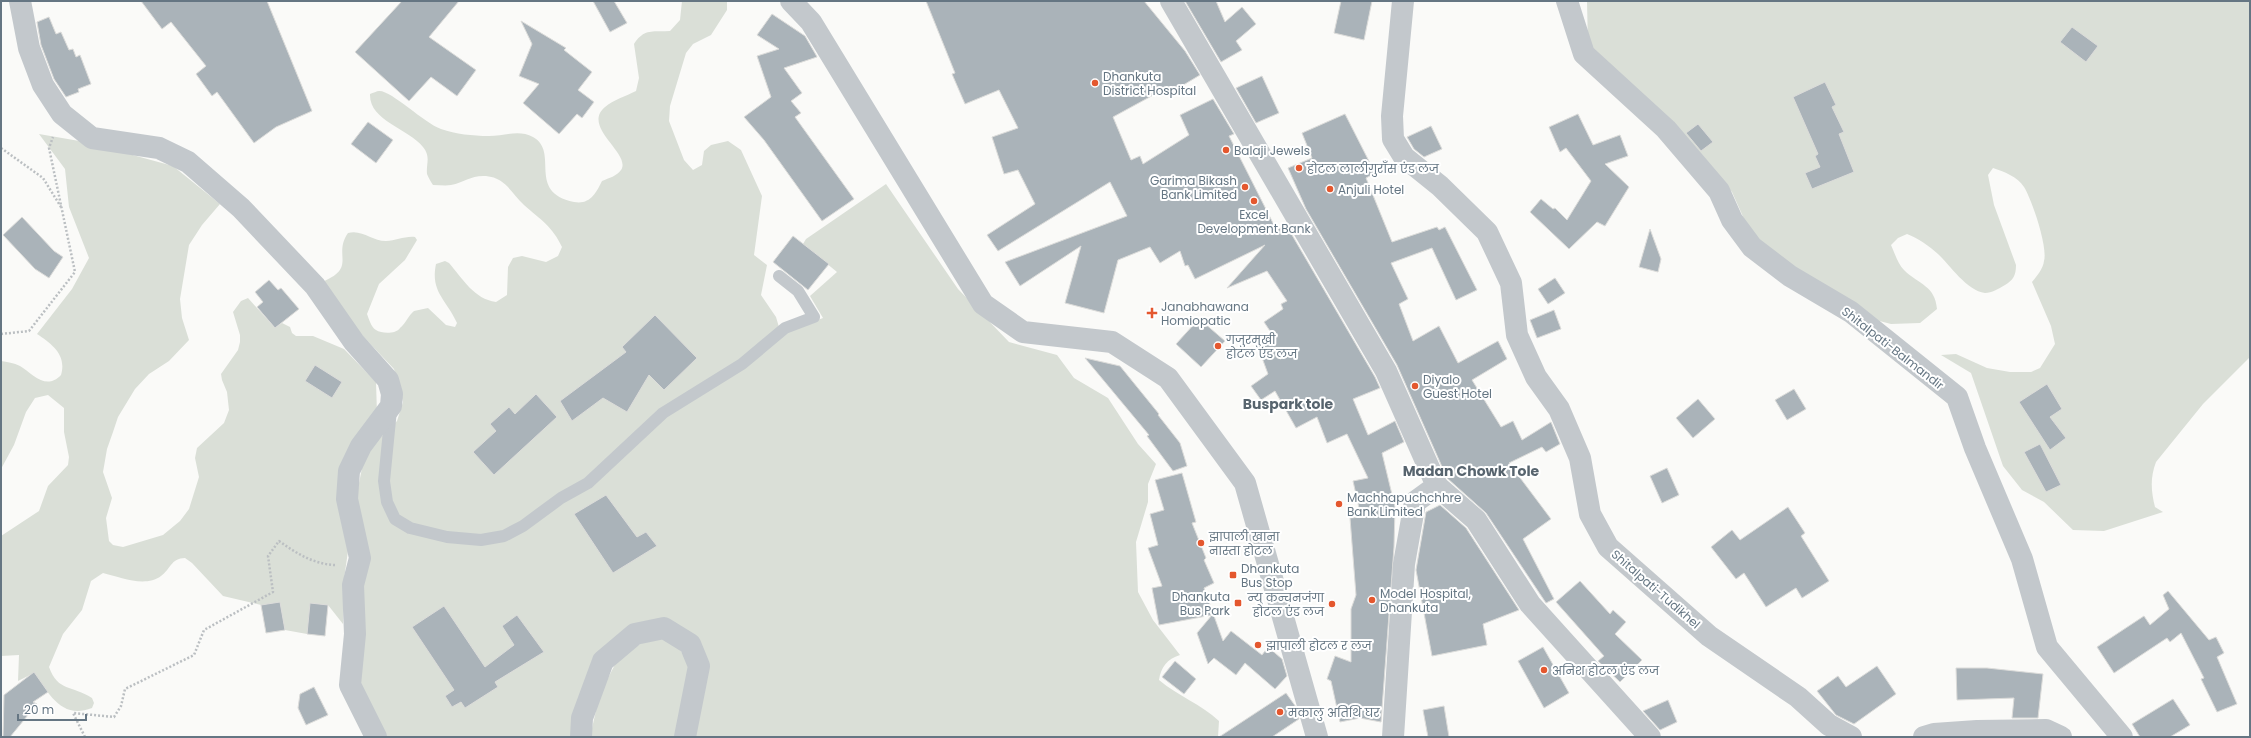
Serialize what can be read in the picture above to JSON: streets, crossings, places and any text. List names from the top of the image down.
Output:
{
  "streets": {
    "street": ["Shitalpati-Balmandir", "Shitalpati-Tudikhel"]
  },
  "districts": ["Buspark tole", "Madan Chowk Tole"],
  "places": {
    "other": [
      "Dhankuta District Hospital",
      "Balaji Jewels",
      "होटल लालीगुराँस एंड लज",
      "Garima Bikash Bank Limited",
      "Anjuli Hotel",
      "Excel Development Bank",
      "गजुरमुखी होटल एंड लज",
      "Diyalo Guest Hotel",
      "Machhapuchchhre Bank Limited",
      "झापाली खाना नास्ता होटल",
      "Model Hospital, Dhankuta",
      "न्यु कन्चनजंगा होटल एंड लज",
      "झापाली होटल र लज",
      "अनिश होटल एंड लज",
      "मकालु अतिथि घर"
    ],
    "health": ["Janabhawana Homiopatic"],
    "transit": ["Dhankuta Bus Stop", "Dhankuta Bus Park"]
  },
  "scale_bar": "20 m"
}
